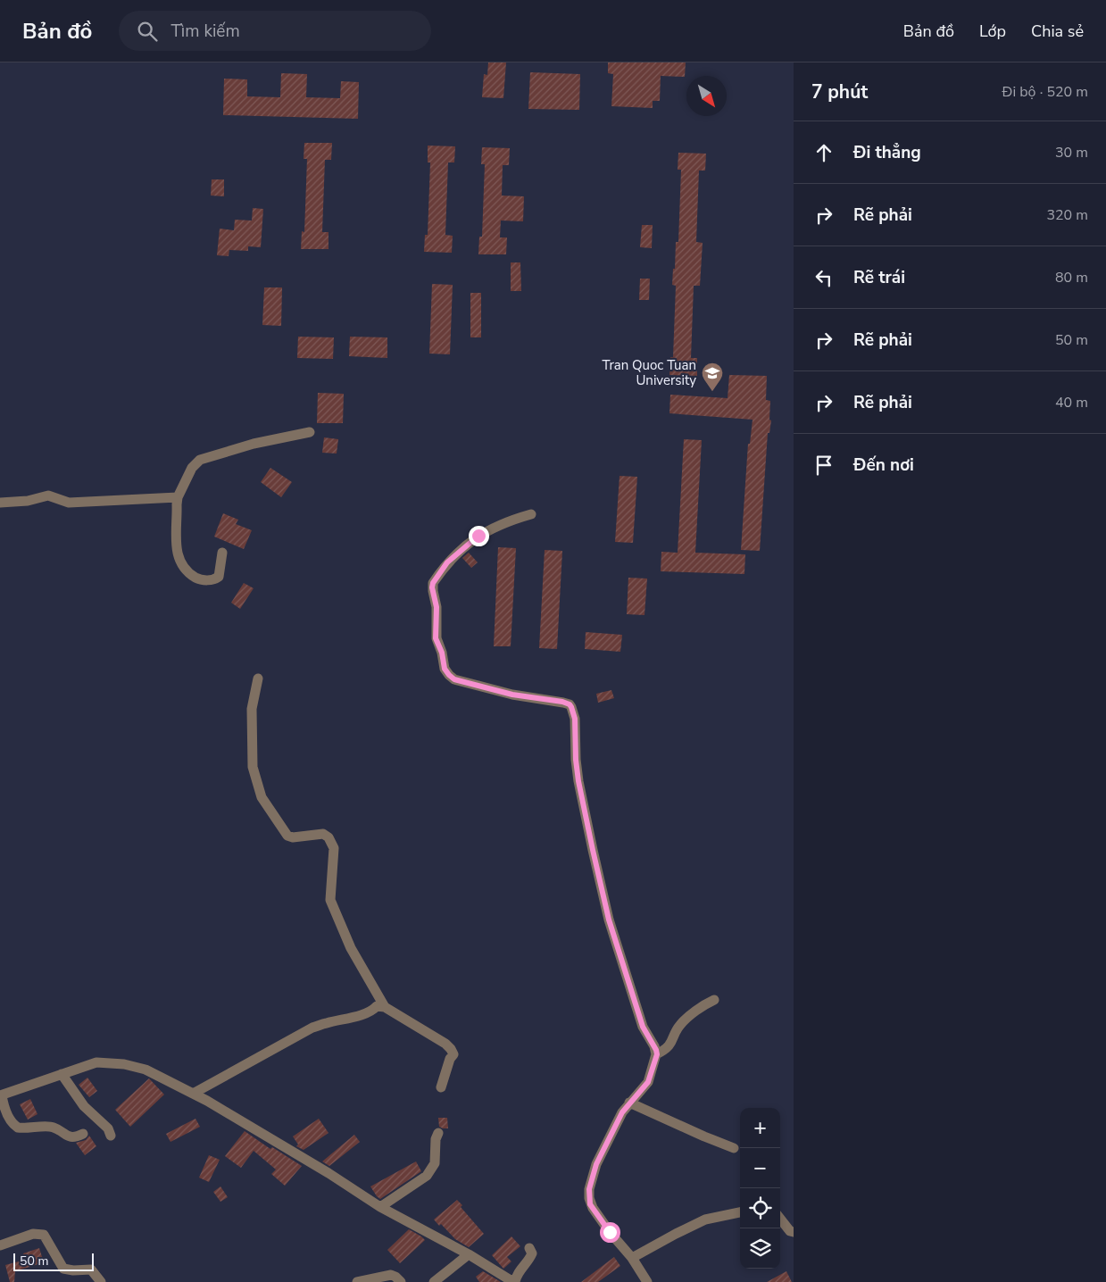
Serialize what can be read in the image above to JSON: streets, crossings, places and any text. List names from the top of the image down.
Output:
{
  "places": {
    "school or university": ["Tran Quoc Tuan University"]
  },
  "scale_bar": "50 m",
  "north": "bottom right",
  "page": {
    "header": "Bản đồ",
    "search": "Tìm kiếm",
    "nav": ["Bản đồ", "Lớp", "Chia sẻ"],
    "heading": ["7 phút", "Đi bộ · 520 m"],
    "list": [
      ["Đi thẳng", "30 m"],
      ["Rẽ phải", "320 m"],
      ["Rẽ trái", "80 m"],
      ["Rẽ phải", "50 m"],
      ["Rẽ phải", "40 m"],
      "Đến nơi"
    ],
    "map_buttons": ["+", "−"],
    "scale": "50 m"
  }
}
